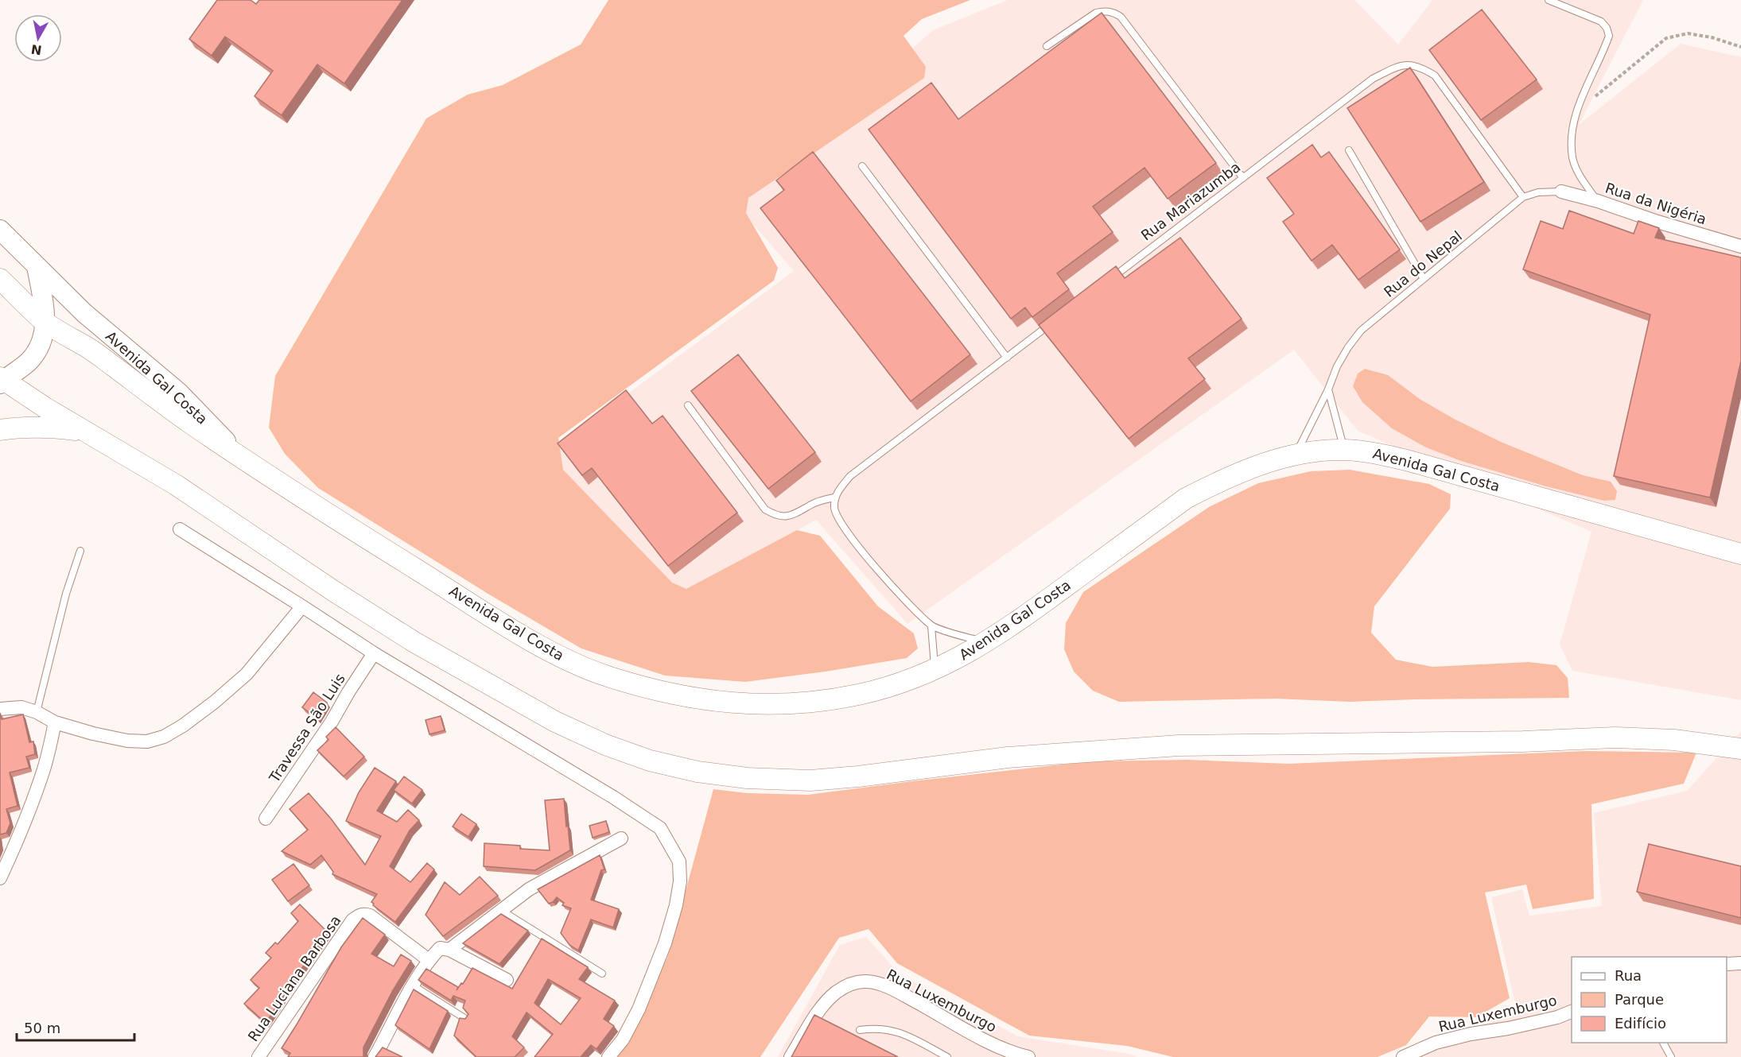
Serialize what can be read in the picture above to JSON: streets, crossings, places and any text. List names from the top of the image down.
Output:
{
  "streets": {
    "main road": ["Avenida Gal Costa"],
    "street": [
      "Rua da Nigéria",
      "Travessa São Luis",
      "Rua Luciana Barbosa",
      "Rua Luxemburgo"
    ],
    "lane": ["Rua Mariazumba", "Rua do Nepal"]
  },
  "crossings": [
    ["Rua Mariazumba", "Rua do Nepal"],
    ["Rua da Nigéria", "Rua do Nepal"],
    ["Rua do Nepal", "Avenida Gal Costa"]
  ],
  "legend": ["Rua", "Parque", "Edifício"],
  "scale_bar": "50 m",
  "north": "bottom"
}
